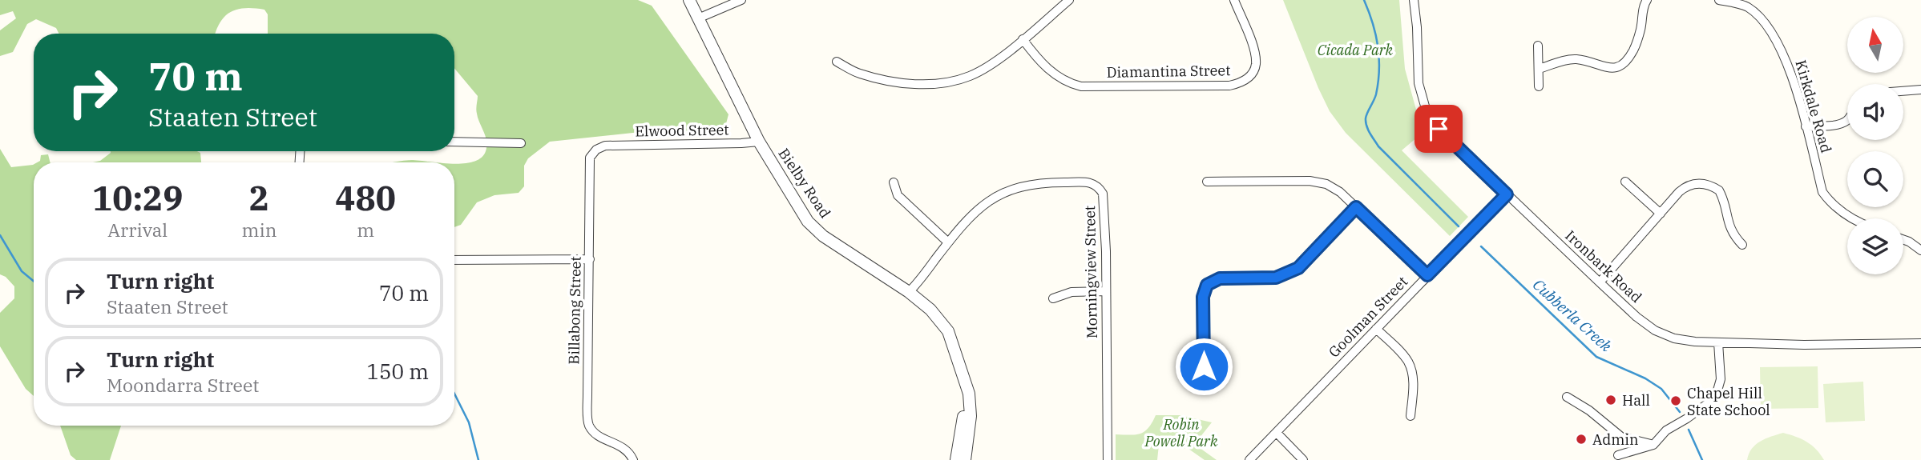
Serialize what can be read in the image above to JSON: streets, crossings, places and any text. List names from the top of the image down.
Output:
{
  "streets": {
    "street": [
      "Diamantina Street",
      "Kirkdale Road",
      "Elwood Street",
      "Bielby Road",
      "Ironbark Road",
      "Morningview Street",
      "Billabong Street",
      "Goolman Street"
    ]
  },
  "crossings": [
    ["Elwood Street", "Bielby Road"],
    ["Elwood Street", "Billabong Street"],
    ["Bielby Road", "Morningview Street"],
    ["Ironbark Road", "Goolman Street"]
  ],
  "water": ["Cubberla Creek"],
  "parks": ["Cicada Park", "Robin Powell Park"],
  "places": ["Hall", "Chapel Hill State School", "Admin"],
  "north": "top",
  "page": {
    "turn": ["70 m", "Staaten Street"],
    "eta": [
      "10:29",
      "Arrival",
      "2",
      "min",
      "480",
      "m"
    ],
    "list": [
      {
        "name": "Turn right",
        "note": "Staaten Street",
        "value": "70 m"
      },
      {
        "name": "Turn right",
        "note": "Moondarra Street",
        "value": "150 m"
      }
    ]
  }
}
